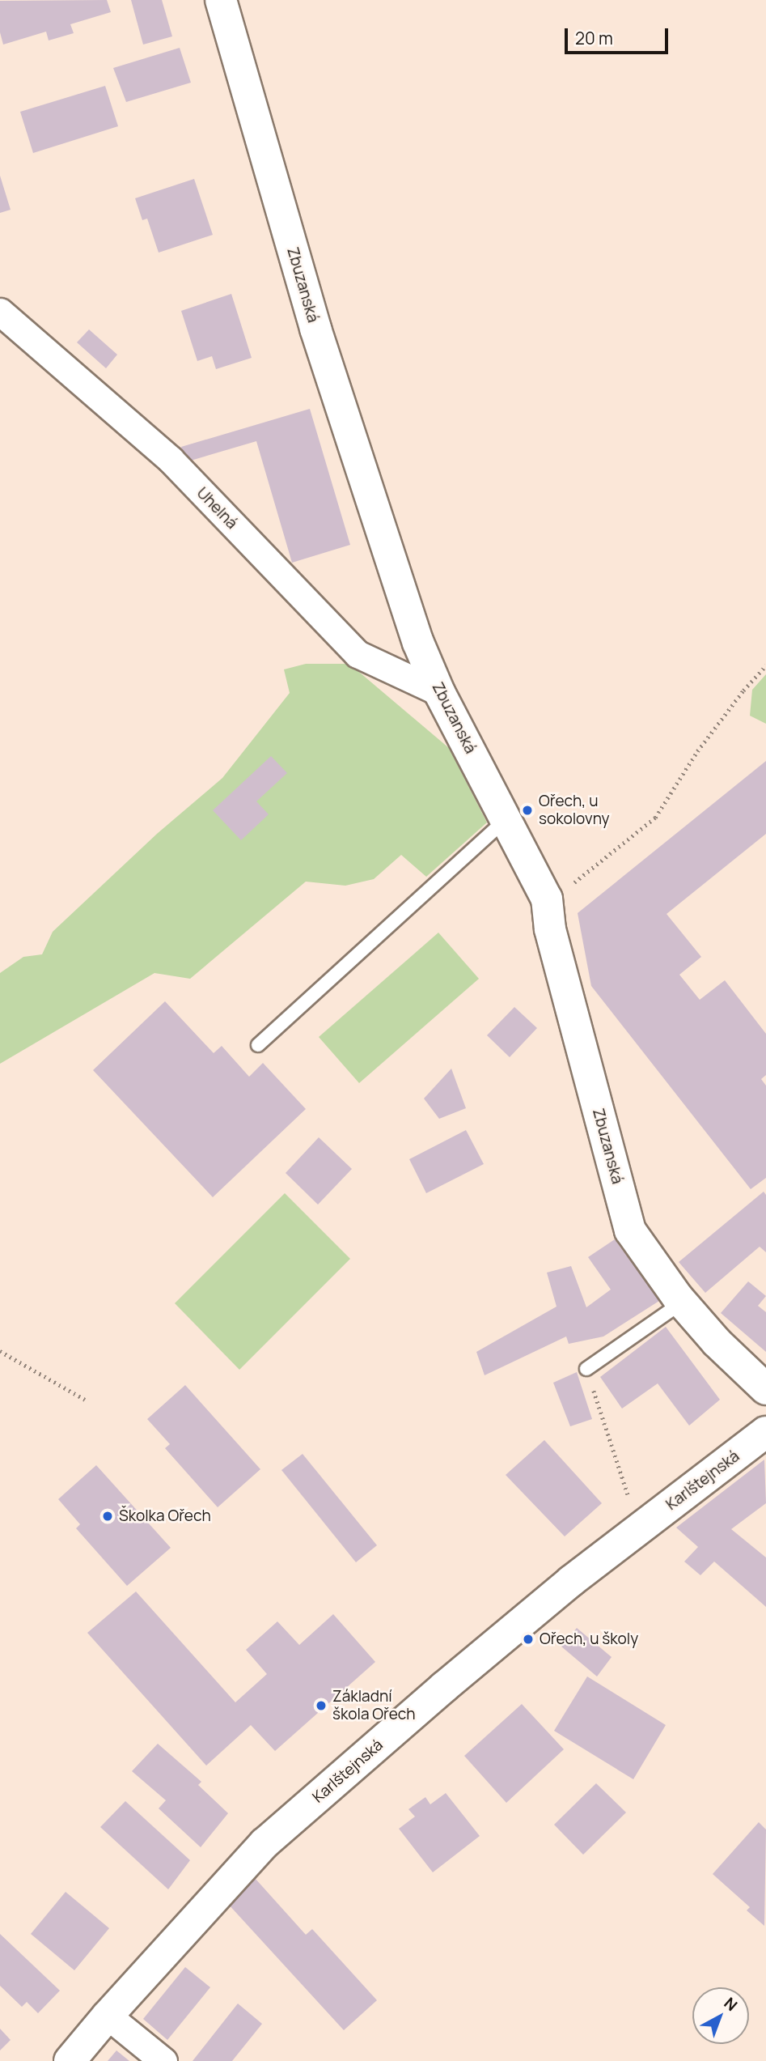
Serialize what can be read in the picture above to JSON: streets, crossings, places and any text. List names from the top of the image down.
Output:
{
  "streets": {
    "street": ["Zbuzanská", "Uhelná", "Karlštejnská"]
  },
  "crossings": [
    ["Zbuzanská", "Uhelná"]
  ],
  "places": [
    "Ořech, u sokolovny",
    "Školka Ořech",
    "Ořech, u školy",
    "Základní škola Ořech"
  ],
  "scale_bar": "20 m",
  "north": "top right"
}
